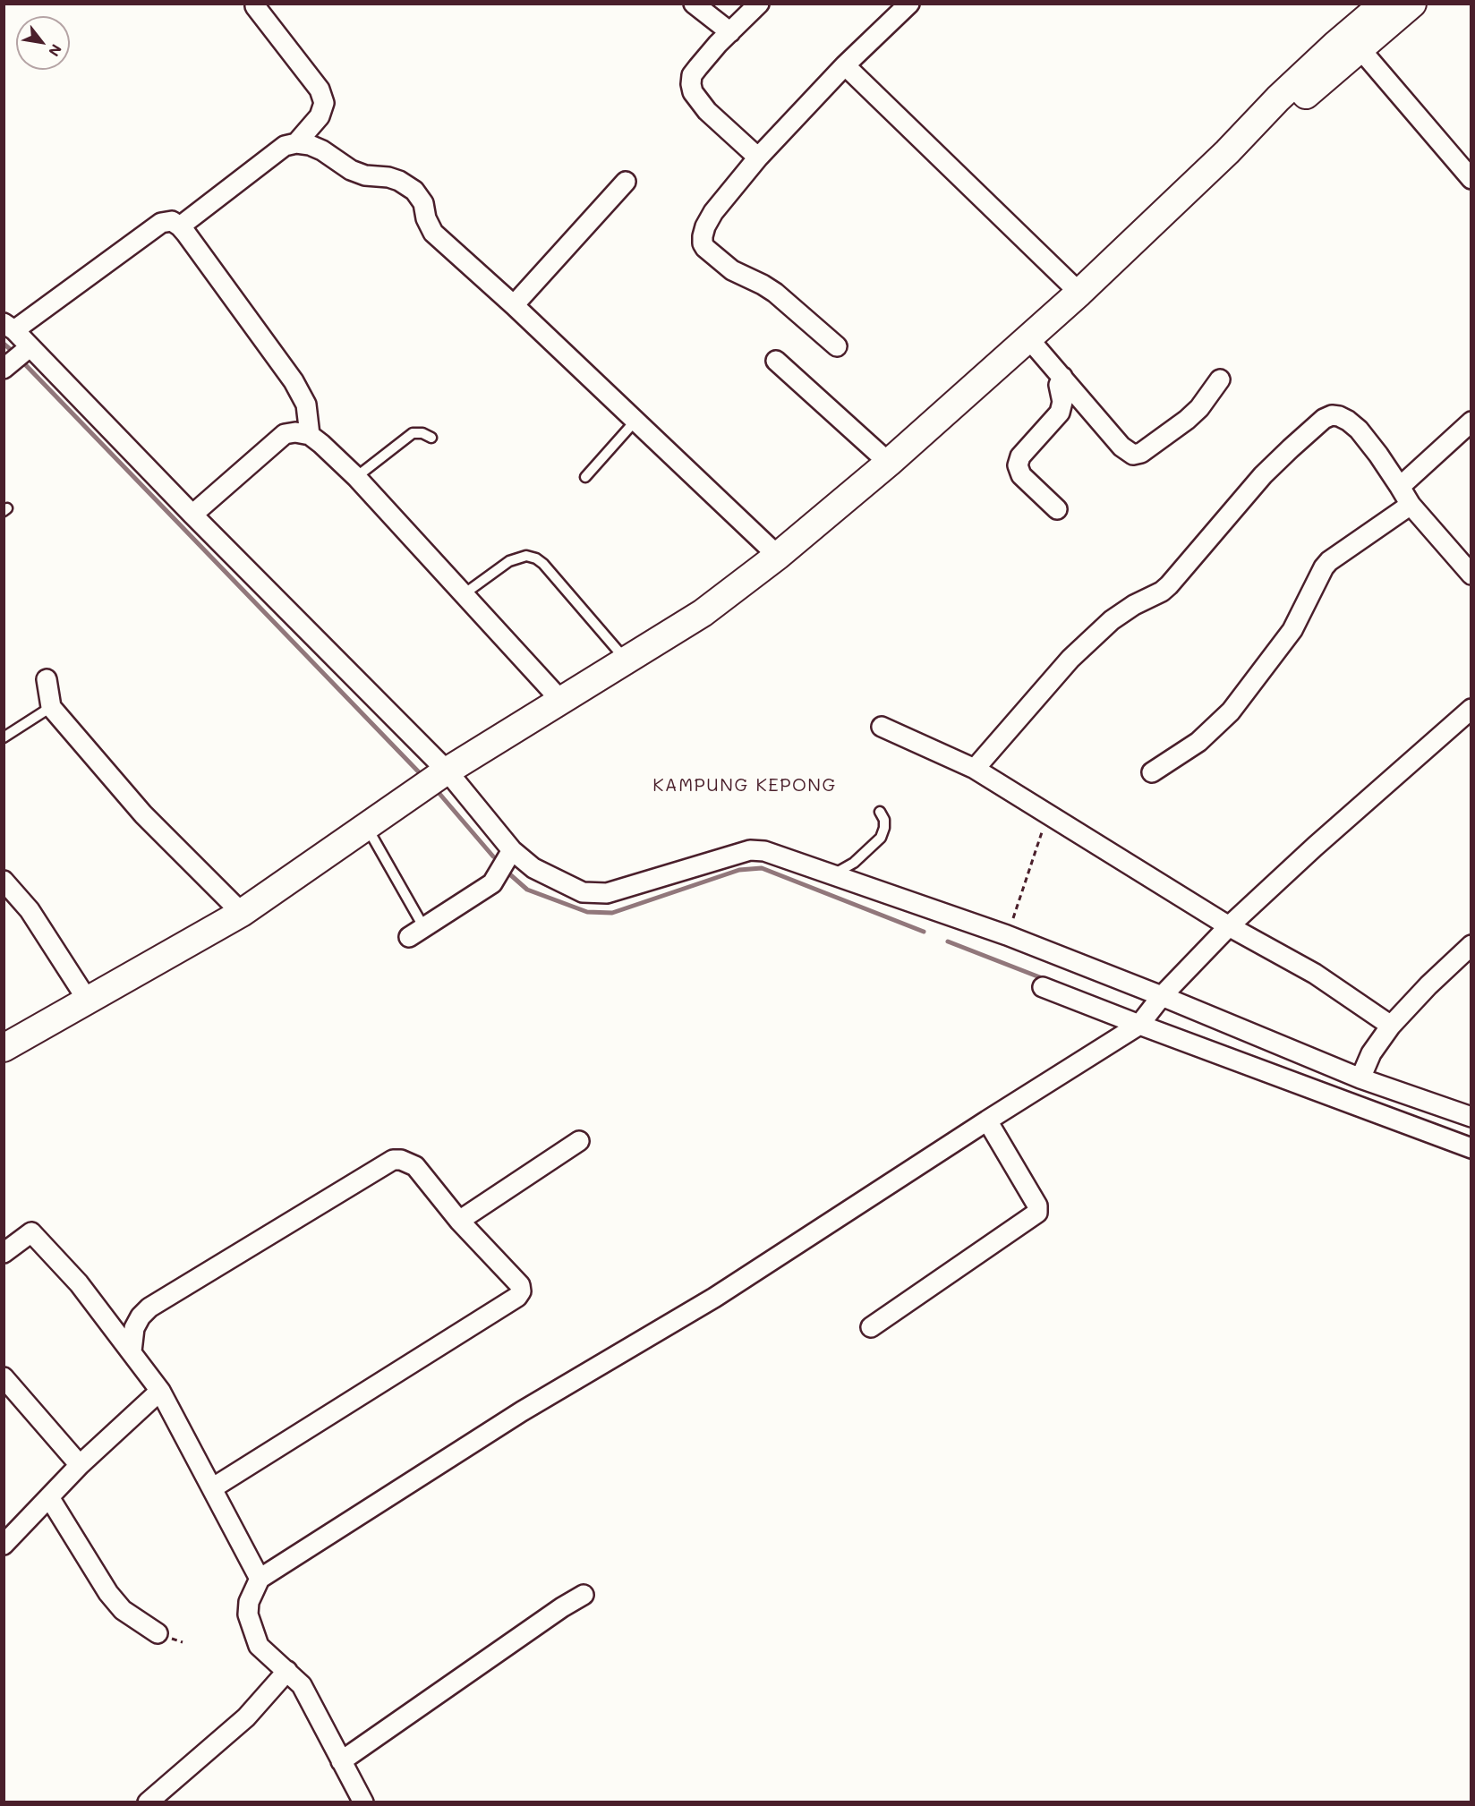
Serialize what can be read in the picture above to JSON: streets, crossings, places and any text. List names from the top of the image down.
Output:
{
  "districts": ["KAMPUNG KEPONG"],
  "north": "bottom right"
}
